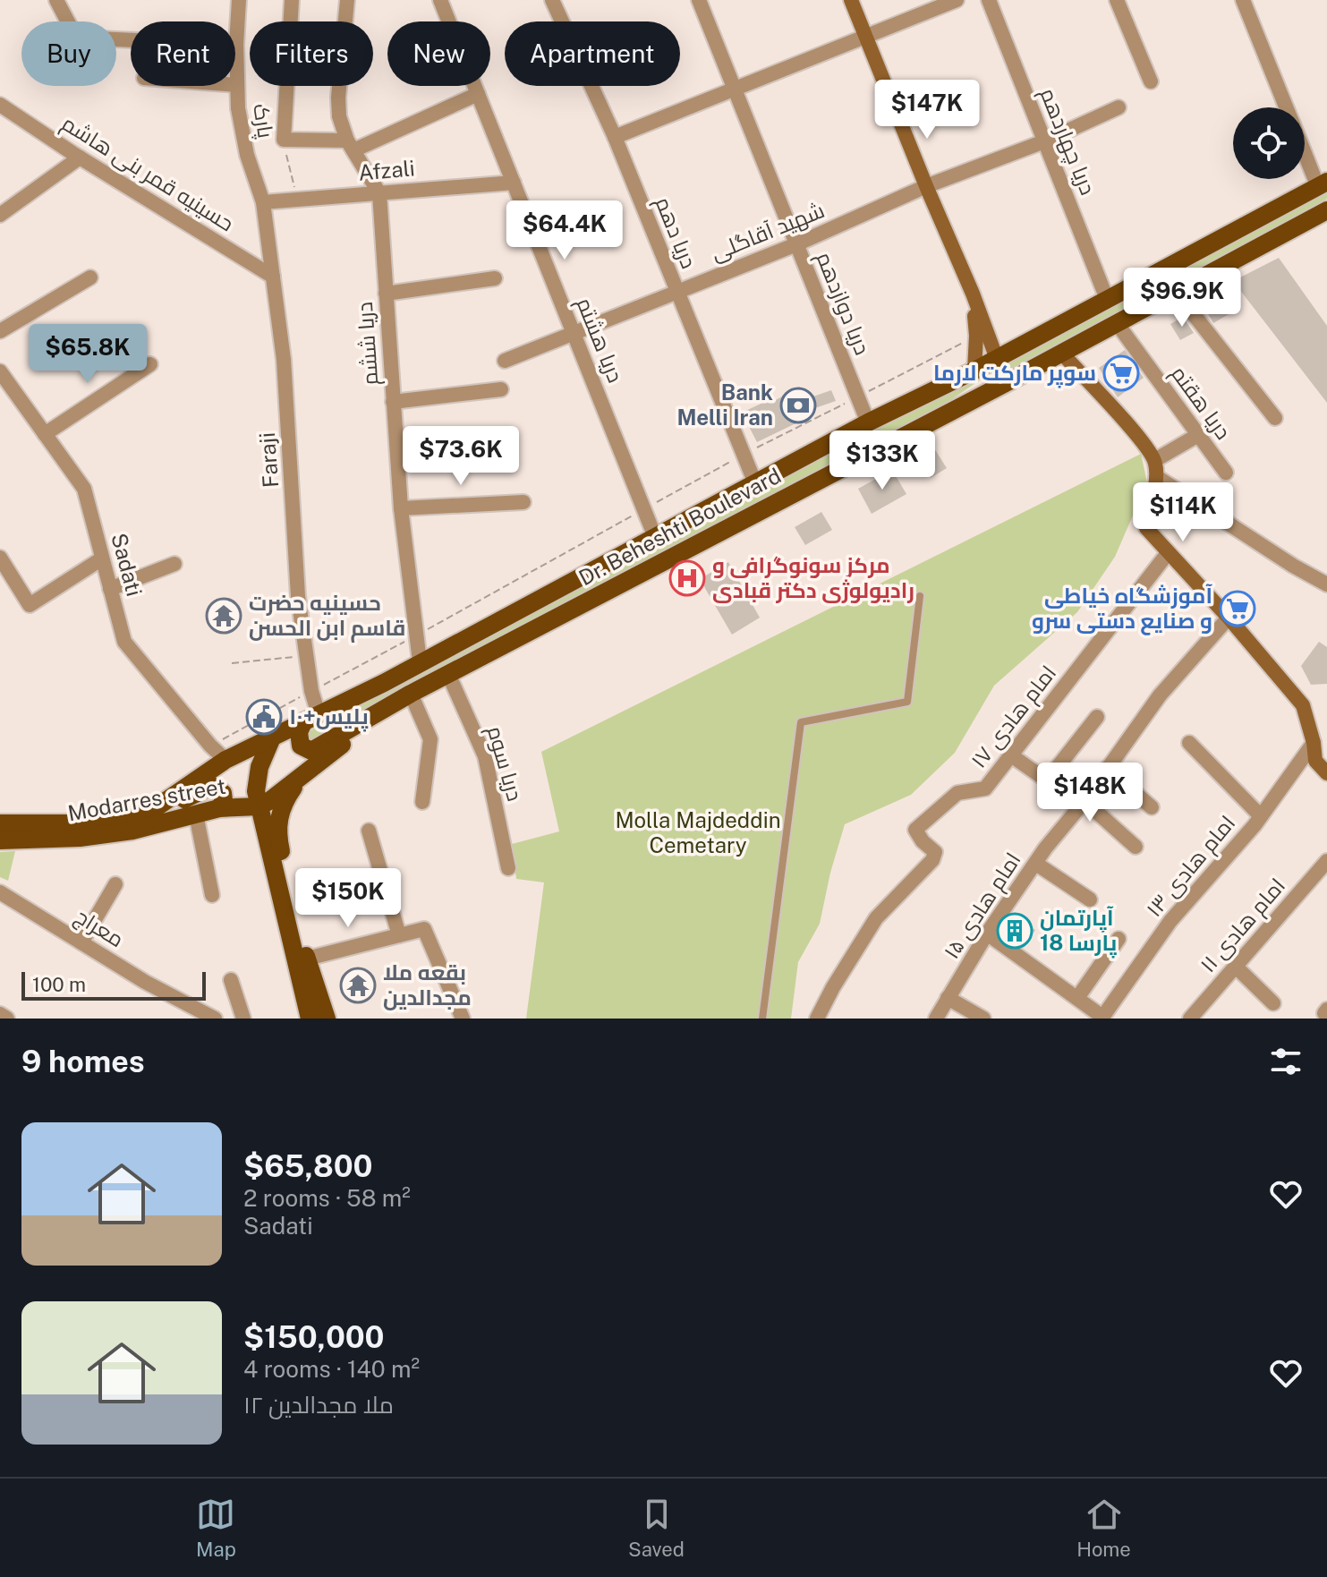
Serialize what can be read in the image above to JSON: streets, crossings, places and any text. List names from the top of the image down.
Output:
{
  "streets": {
    "main road": ["Dr. Beheshti Boulevard", "Modarres street"],
    "street": [
      "پارک",
      "دریا چهاردهم",
      "Afzali",
      "حسینیه قمر بنی هاشم",
      "شهید آقاگلی",
      "دریا دهم",
      "دریا دوازدهم",
      "دریا هشتم",
      "دریا ششم",
      "دریا هقتم",
      "Faraji",
      "Sadati",
      "امام هادی ۱۷",
      "دریا سوم",
      "امام هادی ١٣",
      "امام هادی ۱۵",
      "امام هادی ١۱",
      "معراج"
    ]
  },
  "crossings": [
    ["پارک", "Afzali"],
    ["پارک", "Faraji"],
    ["دریا چهاردهم", "شهید آقاگلی"],
    ["دریا چهاردهم", "Dr. Beheshti Boulevard"],
    ["Afzali", "دریا هشتم"],
    ["Afzali", "دریا ششم"],
    ["Afzali", "Faraji"],
    ["حسینیه قمر بنی هاشم", "Faraji"],
    ["شهید آقاگلی", "دریا دهم"],
    ["شهید آقاگلی", "دریا دوازدهم"],
    ["شهید آقاگلی", "دریا هشتم"],
    ["دریا دهم", "Dr. Beheshti Boulevard"],
    ["دریا دوازدهم", "Dr. Beheshti Boulevard"],
    ["دریا هشتم", "Dr. Beheshti Boulevard"],
    ["دریا ششم", "Dr. Beheshti Boulevard"],
    ["دریا هقتم", "Dr. Beheshti Boulevard"],
    ["Faraji", "Dr. Beheshti Boulevard"],
    ["Faraji", "Modarres street"],
    ["Dr. Beheshti Boulevard", "دریا سوم"],
    ["Dr. Beheshti Boulevard", "Modarres street"],
    ["Sadati", "Modarres street"]
  ],
  "parks": ["Molla Majdeddin Cemetary"],
  "places": {
    "supermarket": ["سوپر مارکت لارما", "آموزشگاه خیاطی و صنایع دستی سرو"],
    "bank": ["Bank Melli Iran"],
    "hospital": ["مركز سونوگرافی و راديولوژی دكتر قبادی"],
    "temple": ["حسینیه حضرت قاسم ابن الحسن", "بقعه ملا مجدالدين"],
    "public building": ["پلیس+١٠"],
    "building": ["آپارتمان پارسا 18"]
  },
  "scale_bar": "100 m",
  "page": {
    "chip": [
      "Buy",
      "Rent",
      "Filters",
      "New",
      "Apartment"
    ],
    "price": [
      "$147K",
      "$64.4K",
      "$96.9K",
      "$65.8K",
      "$73.6K",
      "$133K",
      "$114K",
      "$148K",
      "$150K"
    ],
    "scale": "100 m",
    "heading": "9 homes",
    "list": [
      {
        "name": "$65,800",
        "note": "2 rooms · 58 m² · Sadati"
      },
      {
        "name": "$150,000",
        "note": "4 rooms · 140 m² · ملا مجدالدین ١٢"
      }
    ],
    "tabs": ["Map", "Saved", "Home"]
  }
}
